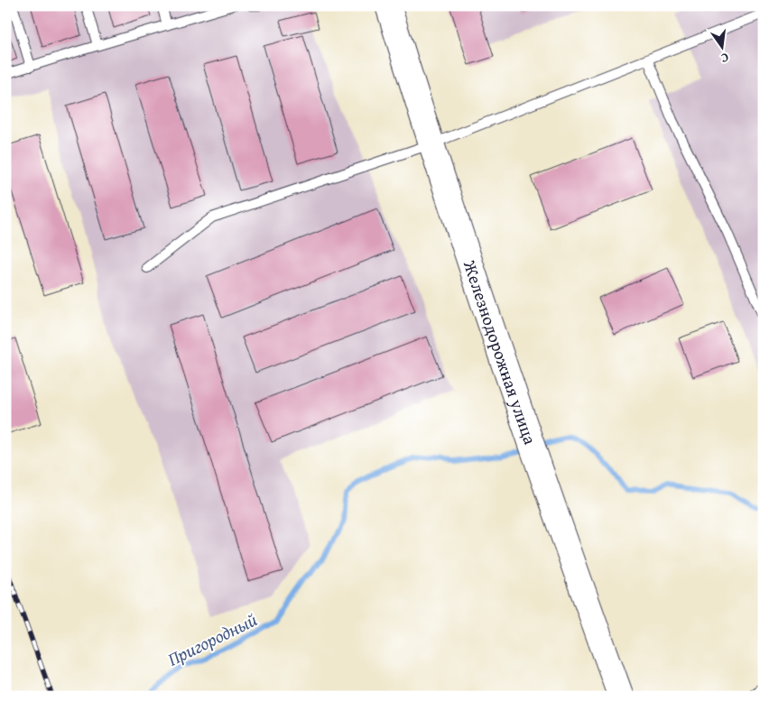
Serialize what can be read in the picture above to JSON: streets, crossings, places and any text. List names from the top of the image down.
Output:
{
  "streets": {
    "main road": ["Железнодорожная улица"]
  },
  "water": ["Пригородный"],
  "north": "bottom"
}
